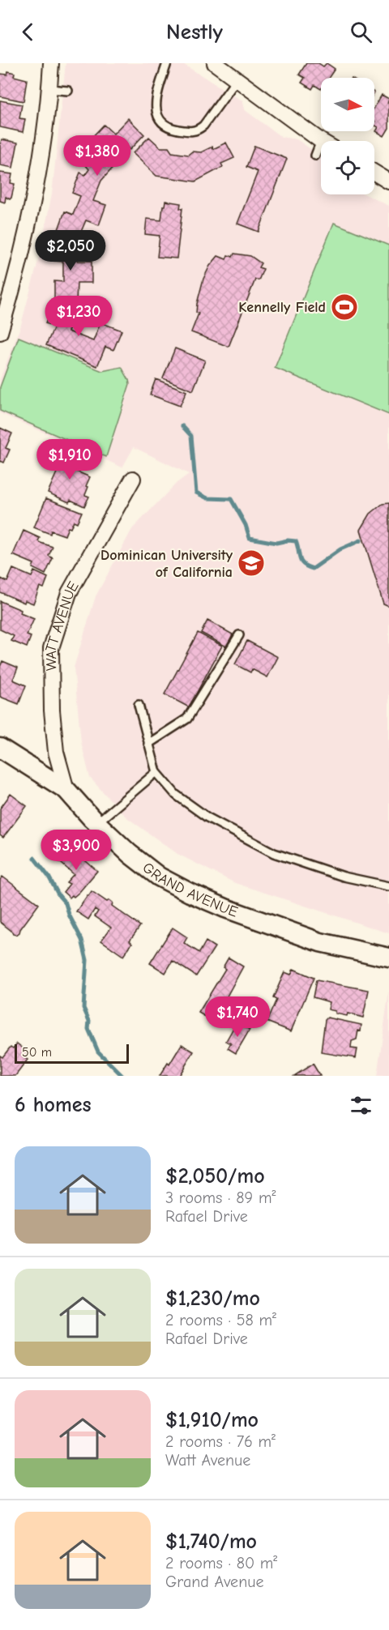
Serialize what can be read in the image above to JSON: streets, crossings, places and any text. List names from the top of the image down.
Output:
{
  "streets": {
    "street": ["WATT AVENUE", "GRAND AVENUE"]
  },
  "crossings": [
    ["WATT AVENUE", "GRAND AVENUE"]
  ],
  "places": {
    "sports": ["Kennelly Field"],
    "school or university": ["Dominican University of California"]
  },
  "scale_bar": "50 m",
  "north": "right",
  "page": {
    "header": "Nestly",
    "price": [
      "$1,380",
      "$2,050",
      "$1,230",
      "$1,910",
      "$3,900",
      "$1,740"
    ],
    "scale": "50 m",
    "heading": "6 homes",
    "list": [
      {
        "name": "$2,050/mo",
        "note": "3 rooms · 89 m² · Rafael Drive"
      },
      {
        "name": "$1,230/mo",
        "note": "2 rooms · 58 m² · Rafael Drive"
      },
      {
        "name": "$1,910/mo",
        "note": "2 rooms · 76 m² · Watt Avenue"
      },
      {
        "name": "$1,740/mo",
        "note": "2 rooms · 80 m² · Grand Avenue"
      }
    ]
  }
}
